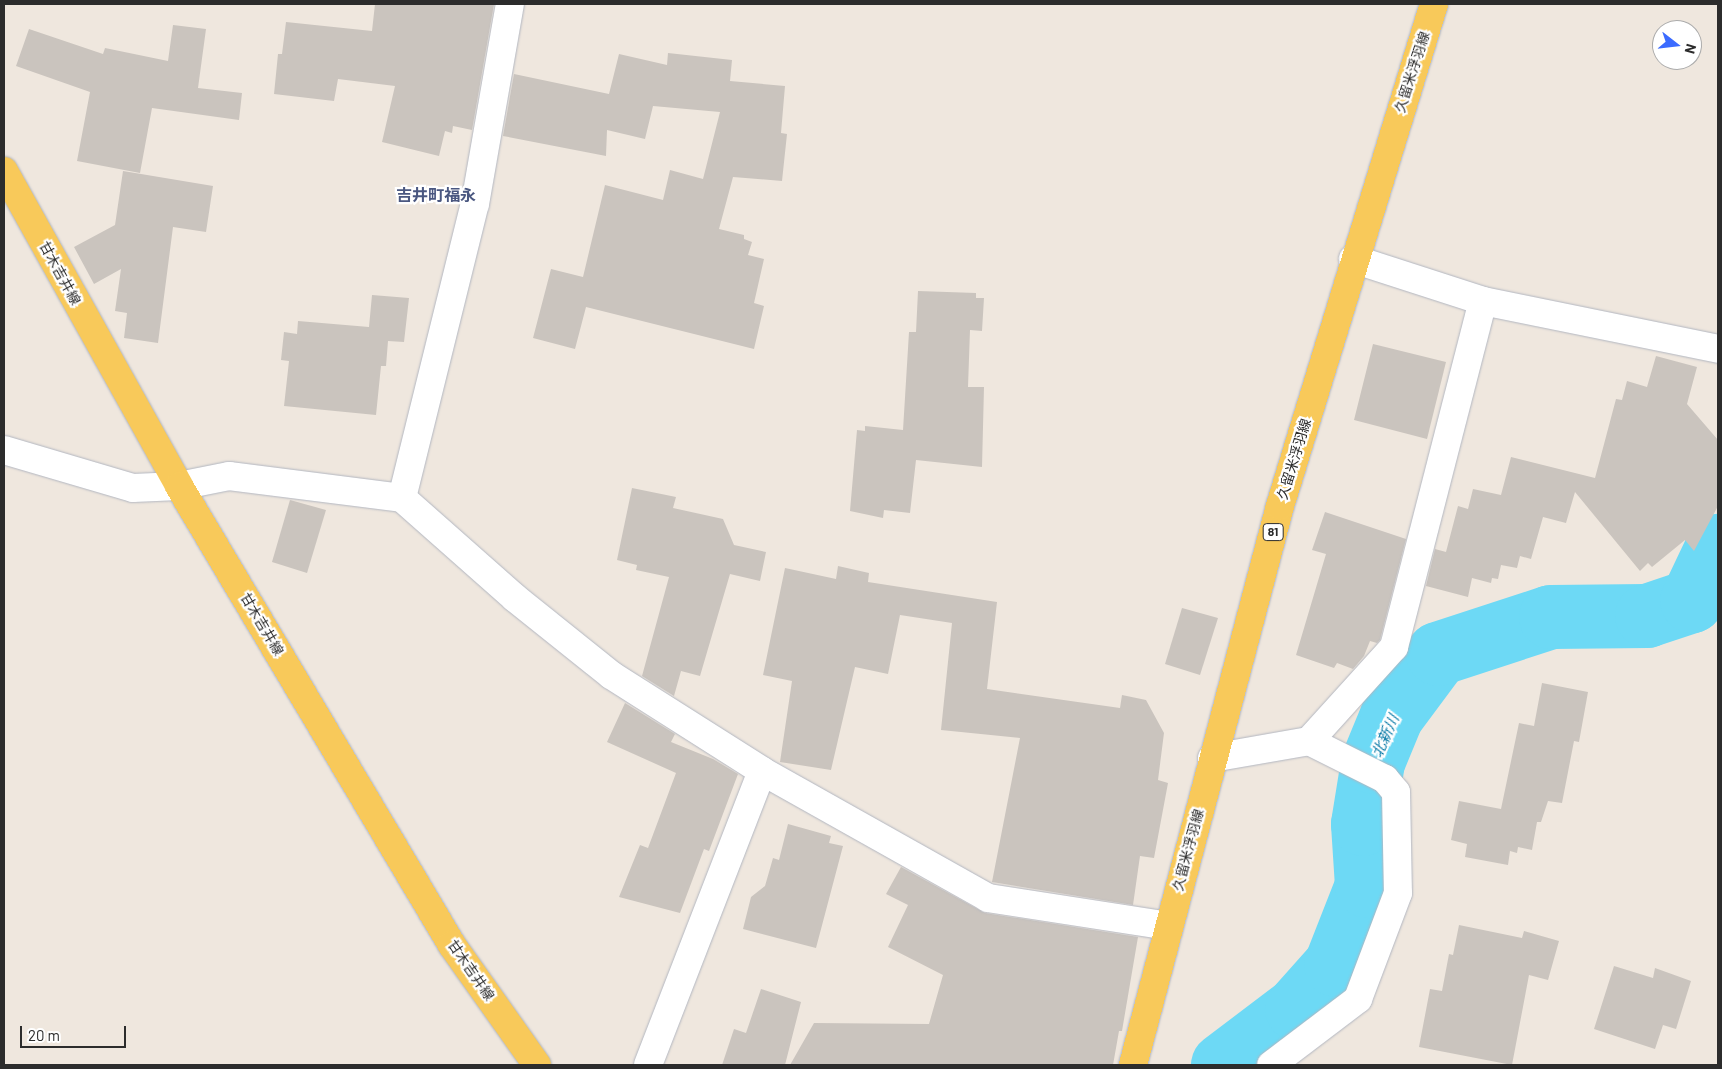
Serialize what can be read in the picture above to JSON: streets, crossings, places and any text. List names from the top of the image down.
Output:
{
  "streets": {
    "main road": ["久留米浮羽線", "甘木吉井線", "81"]
  },
  "districts": ["吉井町福永"],
  "water": ["北新川"],
  "scale_bar": "20 m",
  "north": "right"
}
